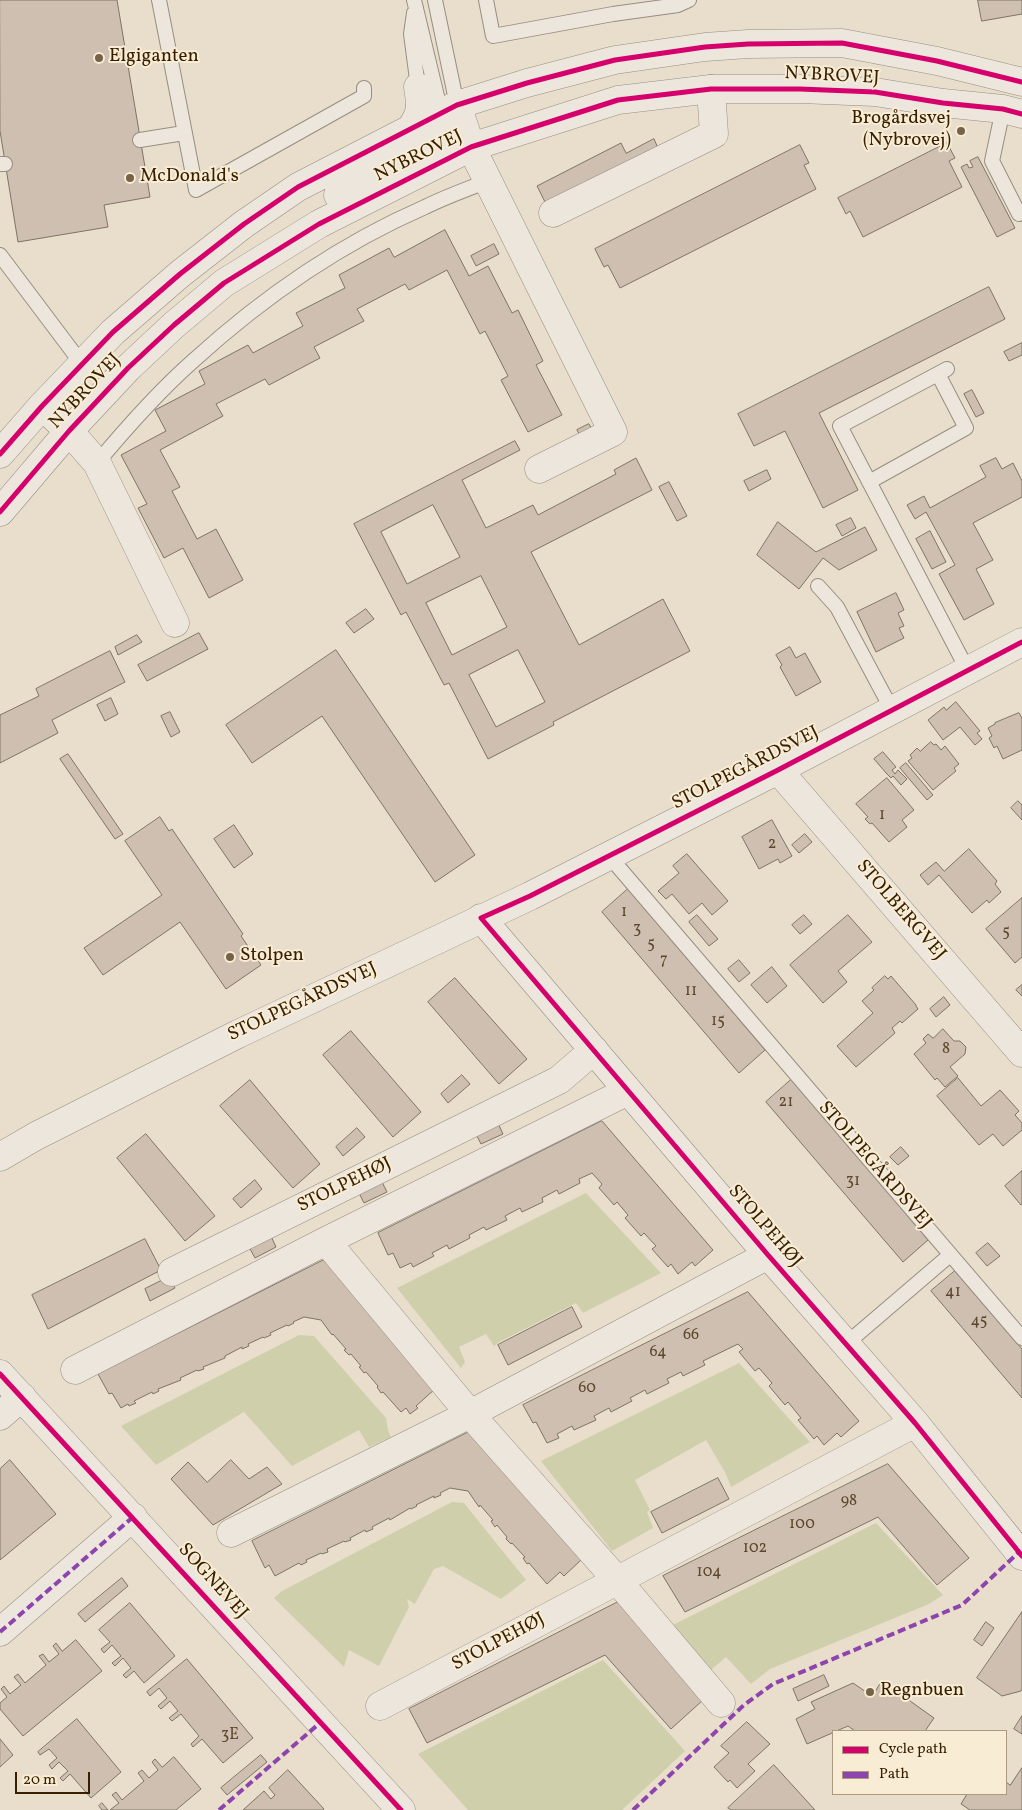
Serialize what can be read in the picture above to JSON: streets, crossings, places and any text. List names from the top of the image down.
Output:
{
  "streets": {
    "street": [
      "NYBROVEJ",
      "STOLPEGÅRDSVEJ",
      "STOLBERGVEJ",
      "STOLPEHØJ",
      "SOGNEVEJ"
    ]
  },
  "crossings": [
    ["STOLPEGÅRDSVEJ", "STOLBERGVEJ"],
    ["STOLPEGÅRDSVEJ", "STOLPEHØJ"]
  ],
  "places": [
    "Elgiganten",
    "Brogårdsvej (Nybrovej)",
    "McDonald's",
    "Stolpen",
    "Regnbuen"
  ],
  "house_numbers": [
    "1",
    "2",
    "1",
    "3",
    "5",
    "5",
    "7",
    "11",
    "15",
    "8",
    "21",
    "31",
    "41",
    "45",
    "66",
    "64",
    "60",
    "98",
    "100",
    "102",
    "104",
    "3E"
  ],
  "legend": ["Cycle path", "Path"],
  "scale_bar": "20 m"
}
